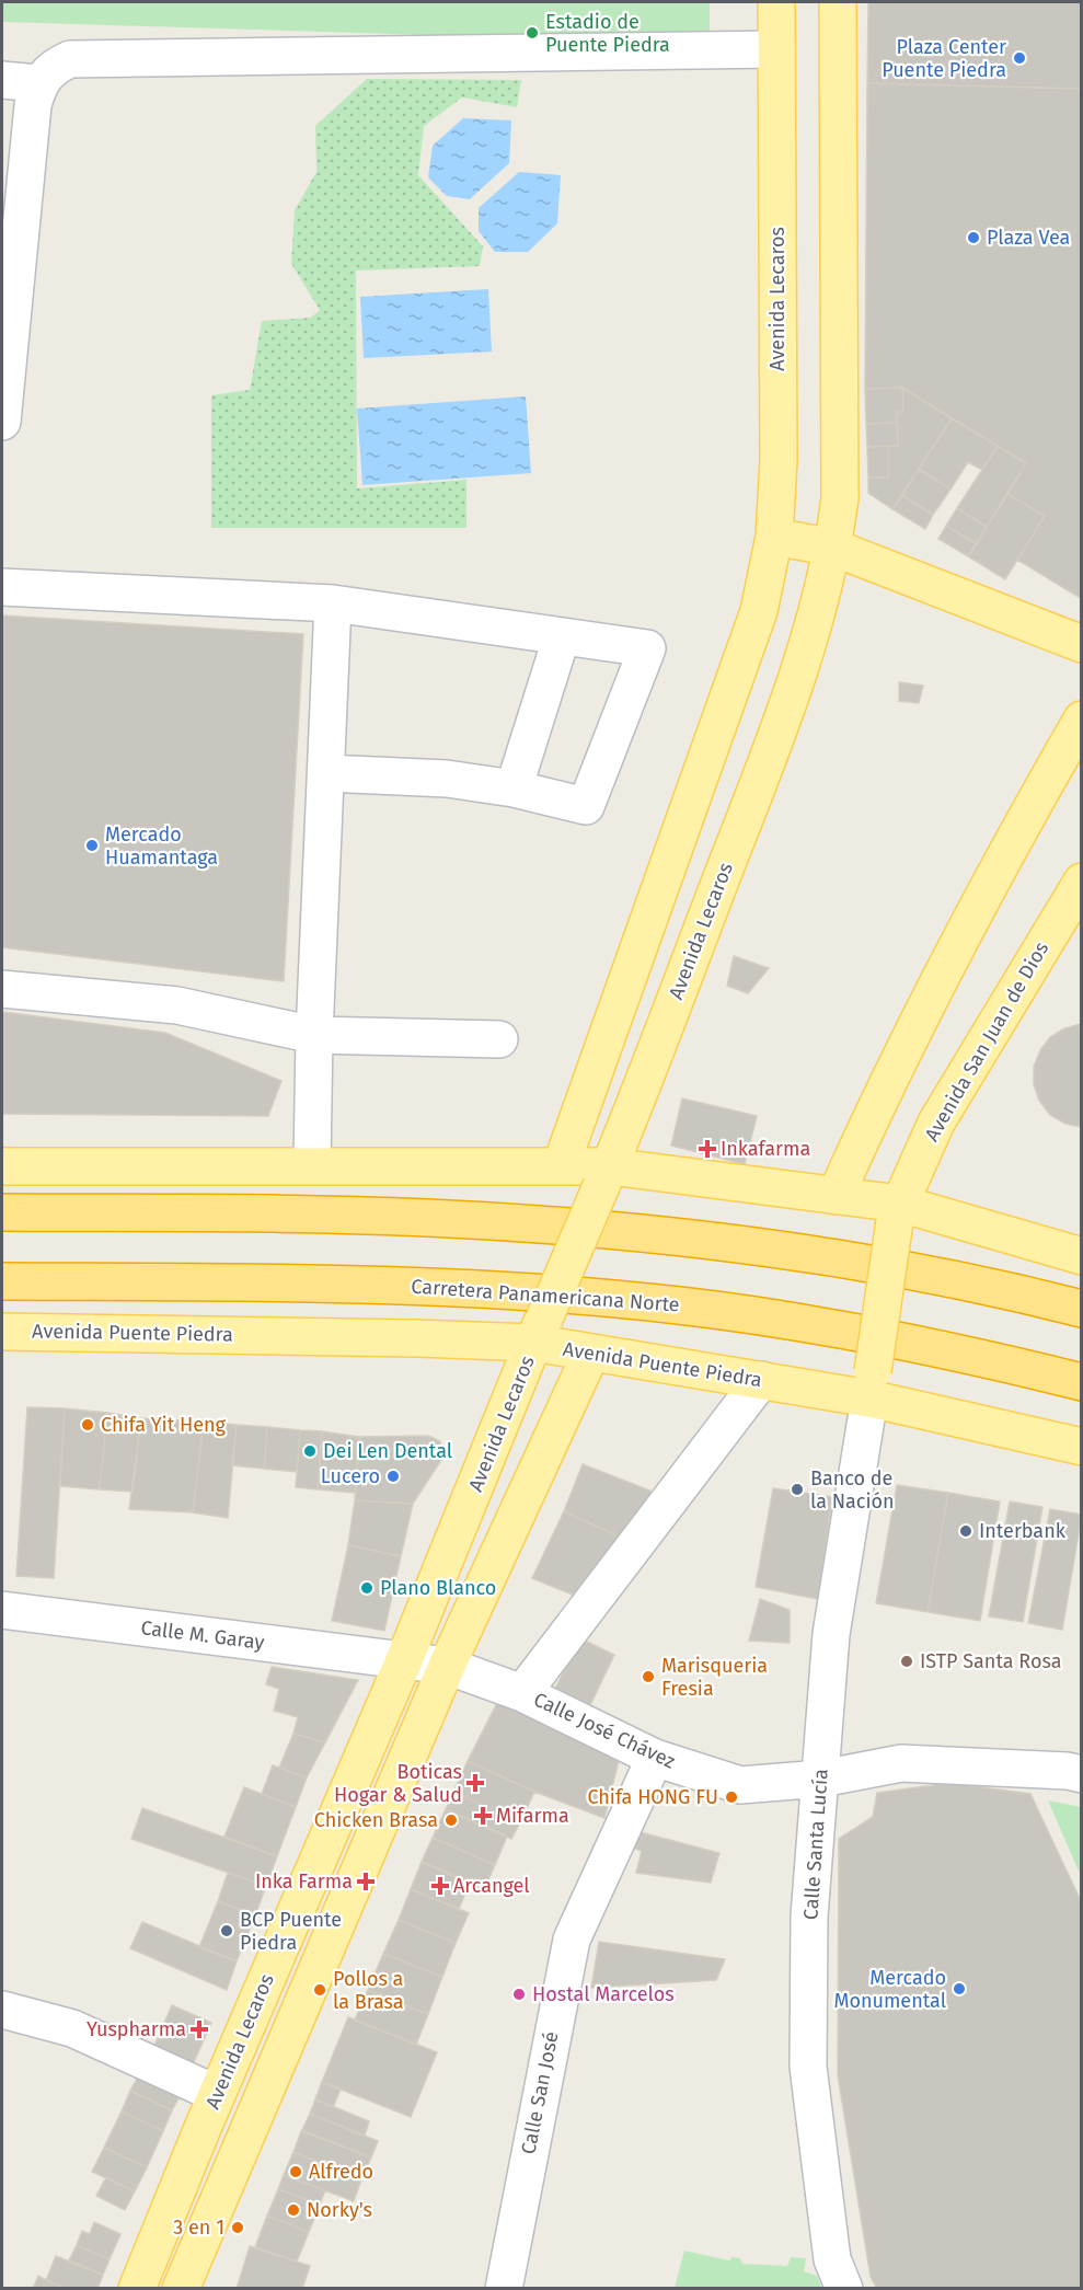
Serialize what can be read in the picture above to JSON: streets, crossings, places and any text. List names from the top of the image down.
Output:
{
  "streets": {
    "highway": ["Carretera Panamericana Norte"],
    "main road": ["Avenida Lecaros", "Avenida San Juan de Dios", "Avenida Puente Piedra"],
    "street": [
      "Calle M. Garay",
      "Calle José Chávez",
      "Calle Santa Lucía",
      "Calle San José"
    ]
  },
  "crossings": [
    ["Avenida Lecaros", "Avenida Puente Piedra"],
    ["Avenida Lecaros", "Calle M. Garay"],
    ["Avenida Lecaros", "Calle José Chávez"],
    ["Avenida San Juan de Dios", "Avenida Puente Piedra"],
    ["Avenida San Juan de Dios", "Calle Santa Lucía"],
    ["Avenida Puente Piedra", "Calle Santa Lucía"],
    ["Calle M. Garay", "Calle José Chávez"],
    ["Calle José Chávez", "Calle Santa Lucía"],
    ["Calle José Chávez", "Calle San José"]
  ],
  "places": {
    "other": [
      "Estadio de Puente Piedra",
      "Plaza Center Puente Piedra",
      "Plaza Vea",
      "Mercado Huamantaga",
      "Chifa Yit Heng",
      "Dei Len Dental",
      "Lucero",
      "Banco de la Nación",
      "Interbank",
      "Plano Blanco",
      "ISTP Santa Rosa",
      "Marisqueria Fresia",
      "Chifa HONG FU",
      "Chicken Brasa",
      "BCP Puente Piedra",
      "Mercado Monumental",
      "Pollos a la Brasa",
      "Hostal Marcelos",
      "Alfredo",
      "Norky's",
      "3 en 1"
    ],
    "health": [
      "Inkafarma",
      "Boticas Hogar & Salud",
      "Mifarma",
      "Inka Farma",
      "Arcangel",
      "Yuspharma"
    ]
  }
}
